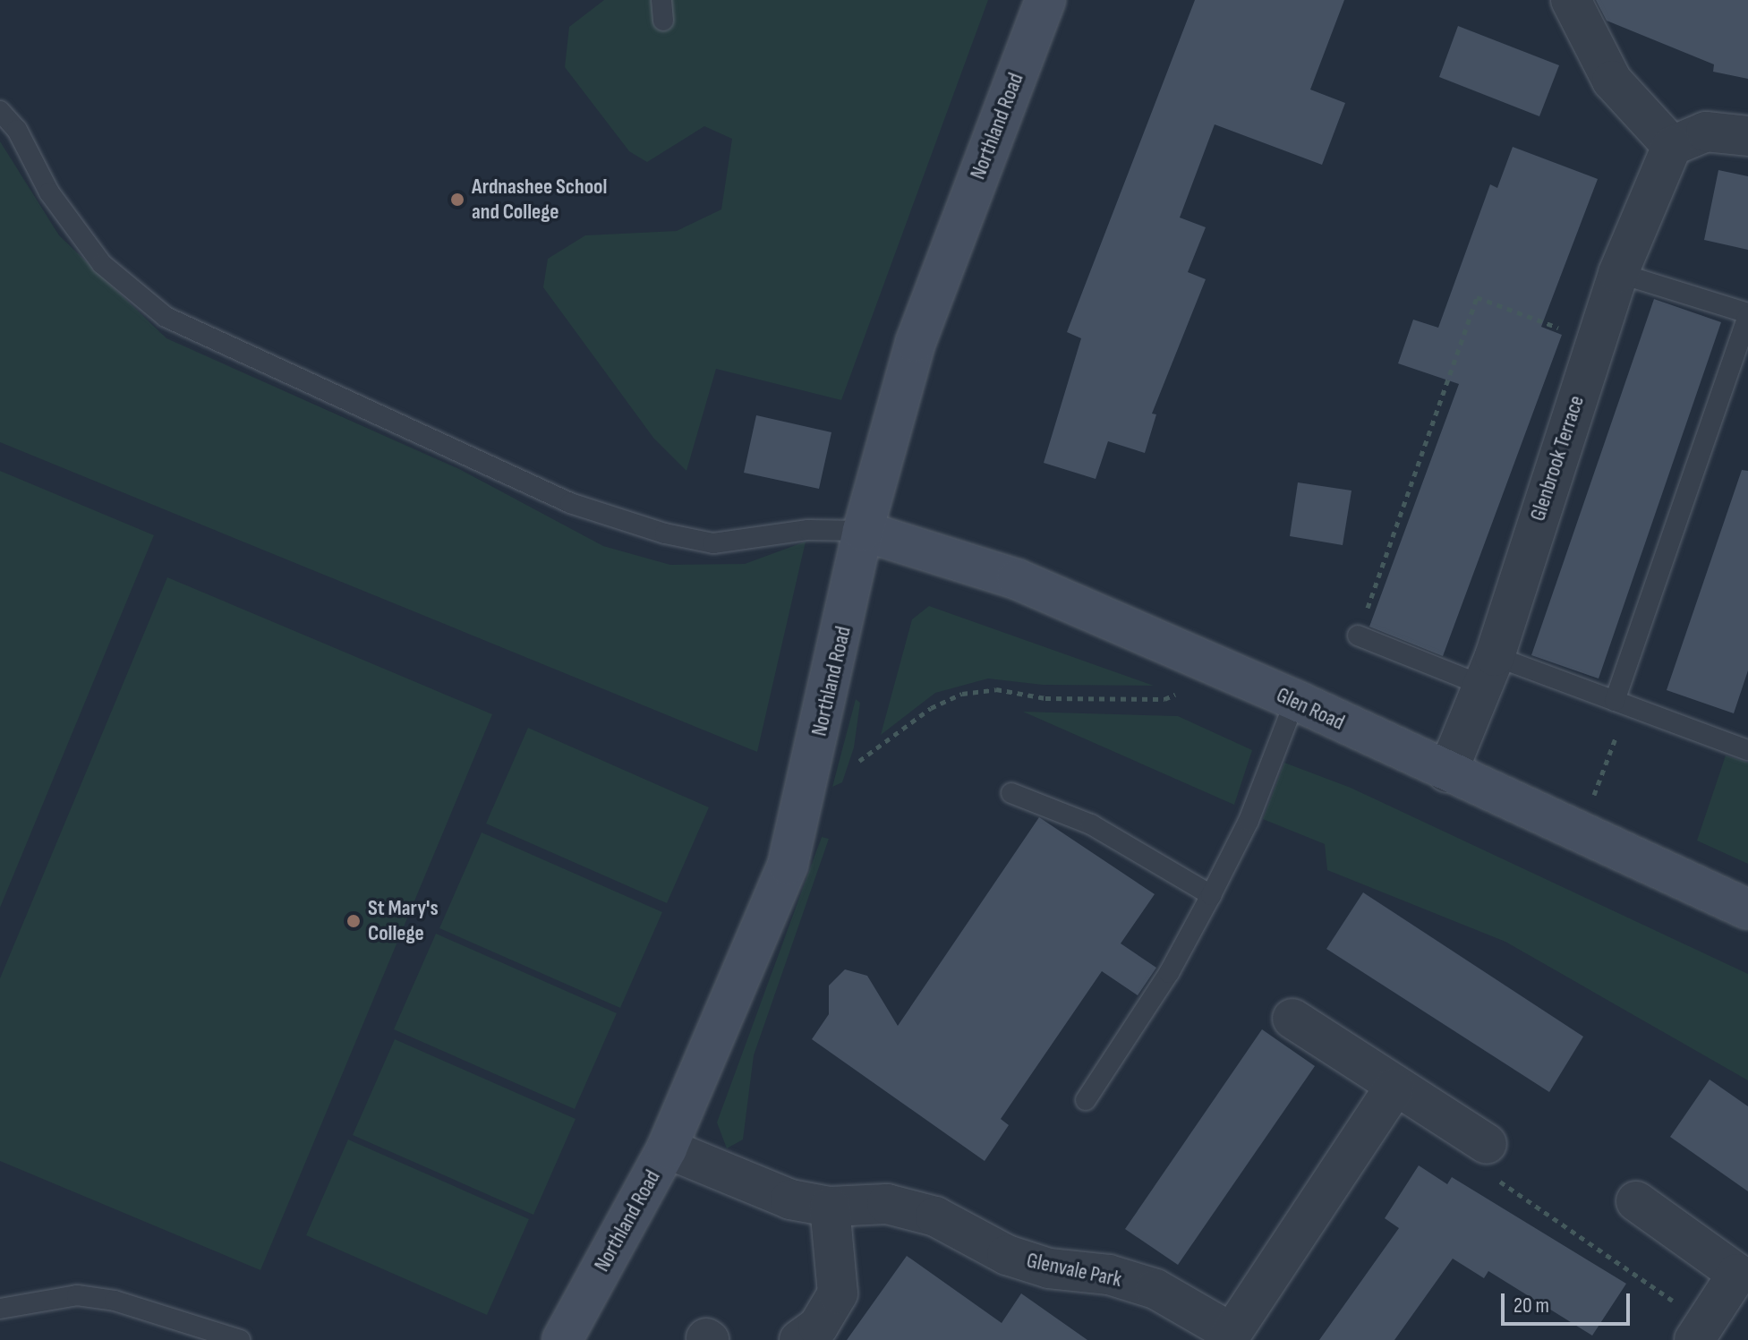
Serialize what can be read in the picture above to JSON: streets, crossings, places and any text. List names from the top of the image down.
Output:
{
  "streets": {
    "main road": ["Northland Road", "Glen Road"],
    "street": ["Glenbrook Terrace", "Glenvale Park"]
  },
  "crossings": [
    ["Northland Road", "Glen Road"],
    ["Northland Road", "Glenvale Park"],
    ["Glenbrook Terrace", "Glen Road"]
  ],
  "places": ["Ardnashee School and College", "St Mary's College"],
  "scale_bar": "20 m"
}
